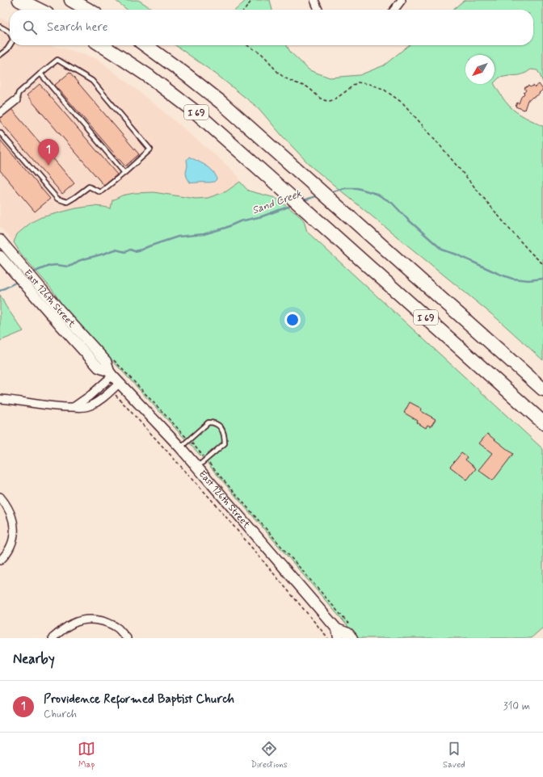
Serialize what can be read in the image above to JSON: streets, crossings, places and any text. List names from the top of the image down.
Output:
{
  "streets": {
    "highway": ["I 69"],
    "main road": ["East 126th Street"]
  },
  "water": ["Sand Creek"],
  "north": "bottom left",
  "page": {
    "search": "Search here",
    "pins": "1",
    "heading": "Nearby",
    "list": [
      {
        "mark": "1",
        "name": "Providence Reformed Baptist Church",
        "note": "Church",
        "value": "310 m"
      }
    ],
    "nav": ["Map", "Directions", "Saved"]
  }
}
